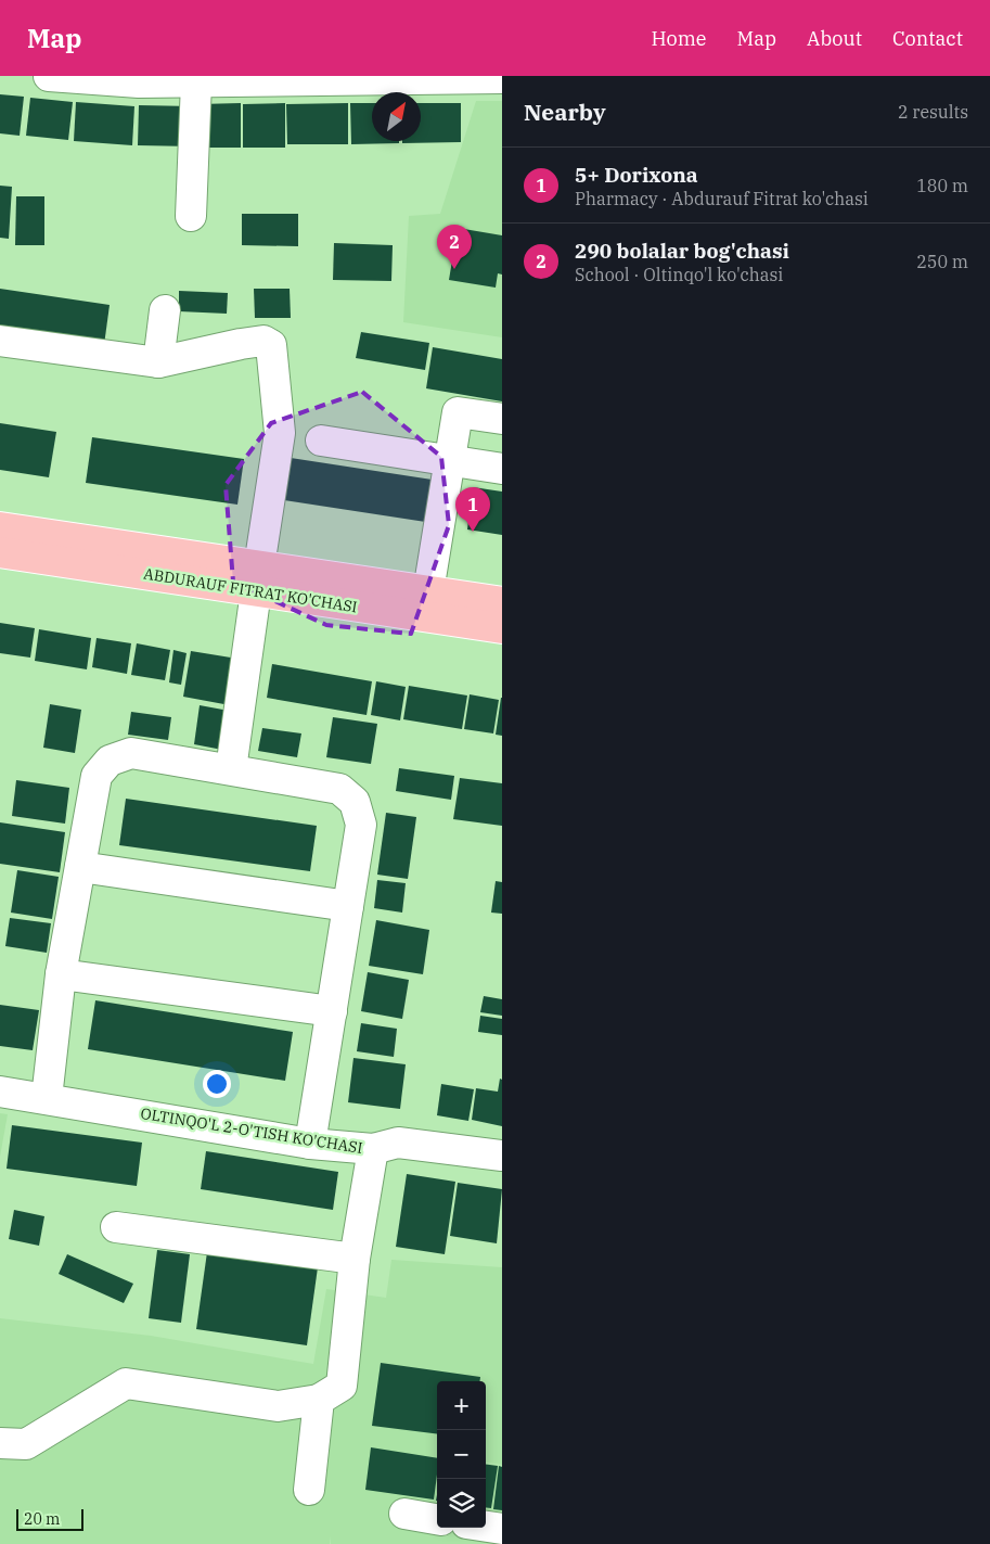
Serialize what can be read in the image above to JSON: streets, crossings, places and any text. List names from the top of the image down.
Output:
{
  "streets": {
    "main road": ["ABDURAUF FITRAT KO'CHASI"],
    "street": ["OLTINQO'L 2-O'TISH KO'CHASI"]
  },
  "scale_bar": "20 m",
  "north": "top right",
  "page": {
    "header": "Map",
    "nav": [
      "Home",
      "Map",
      "About",
      "Contact"
    ],
    "heading": ["Nearby", "2 results"],
    "list": [
      {
        "mark": "1",
        "name": "5+ Dorixona",
        "note": "Pharmacy · Abdurauf Fitrat ko'chasi",
        "value": "180 m"
      },
      {
        "mark": "2",
        "name": "290 bolalar bog'chasi",
        "note": "School · Oltinqo'l ko'chasi",
        "value": "250 m"
      }
    ],
    "pins": ["2", "1"],
    "map_buttons": ["+", "−"],
    "scale": "20 m"
  }
}
